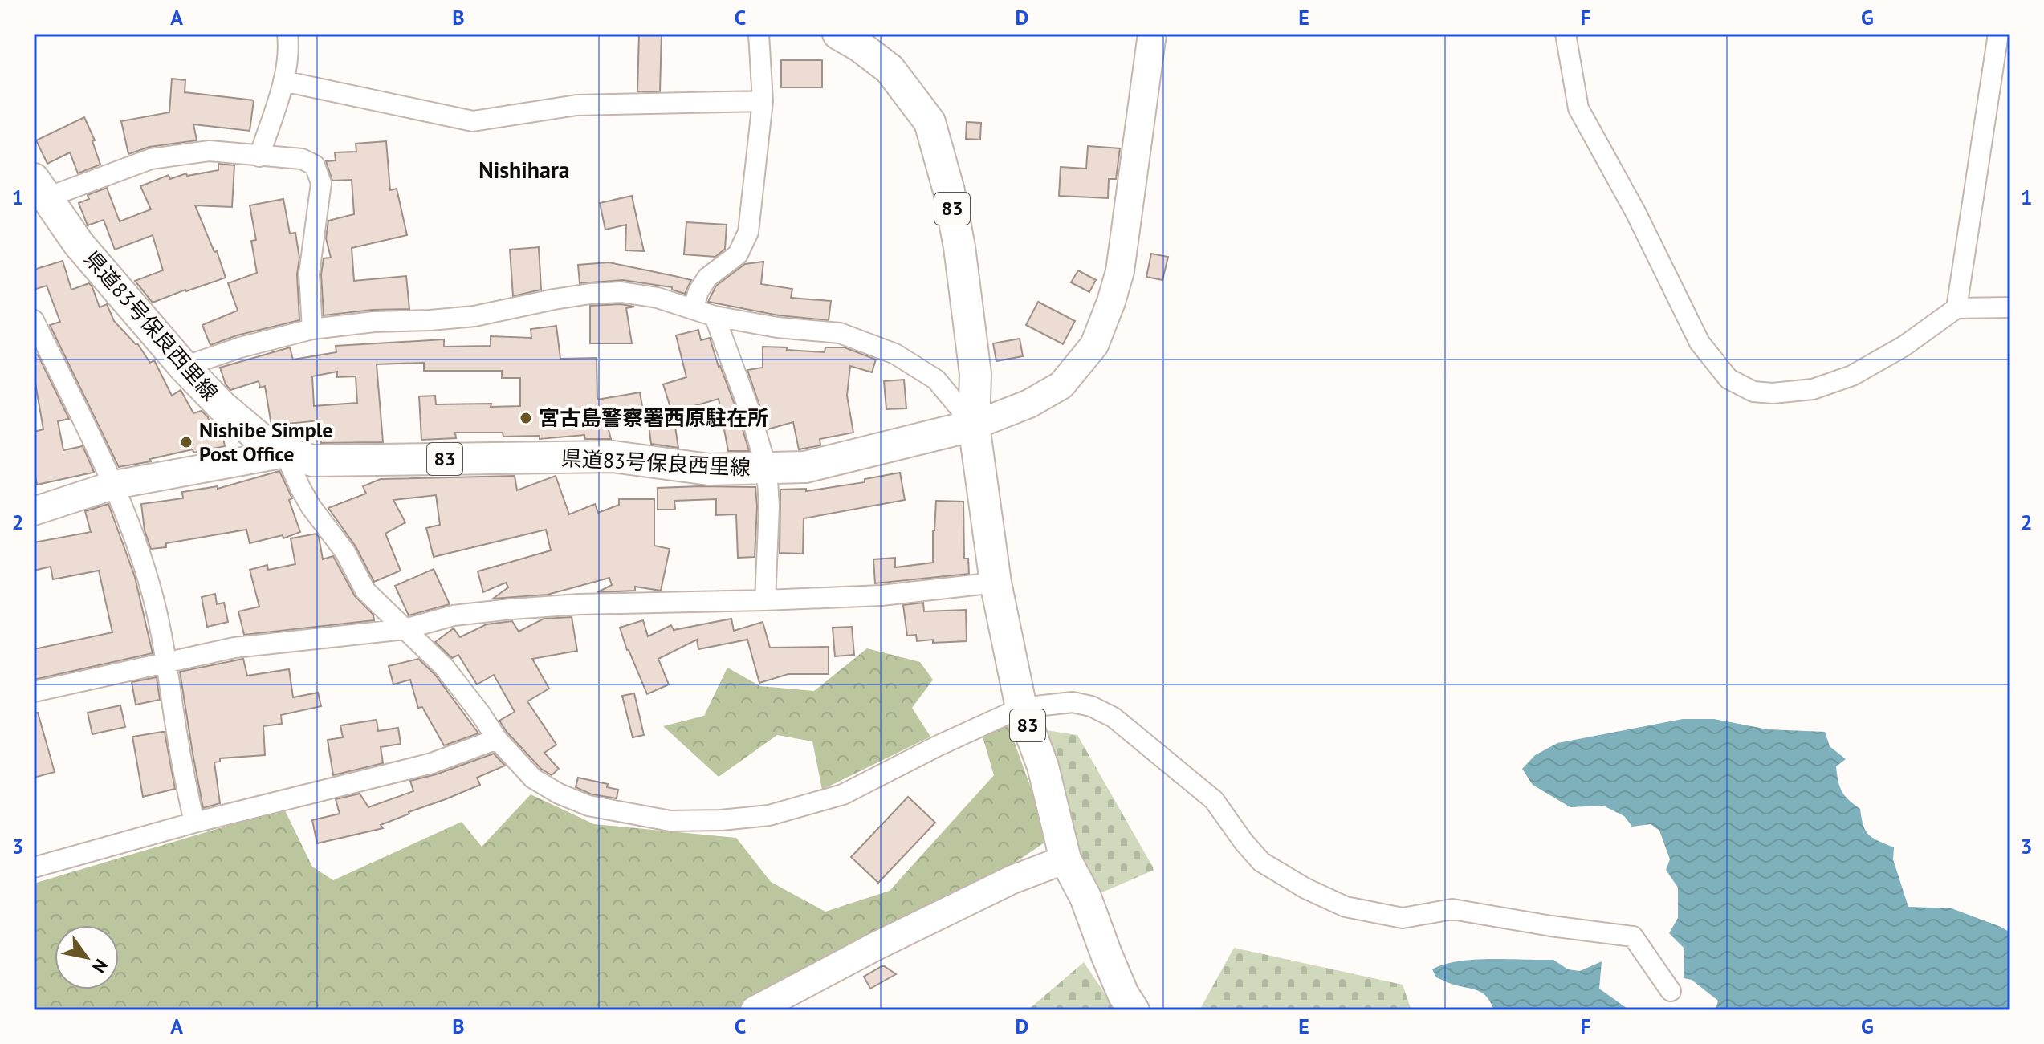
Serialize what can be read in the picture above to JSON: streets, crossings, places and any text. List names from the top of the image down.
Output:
{
  "streets": {
    "main road": ["83", "県道83号保良西里線"]
  },
  "crossings": [
    ["83", "県道83号保良西里線"]
  ],
  "districts": ["Nishihara"],
  "places": ["宮古島警察署西原駐在所", "Nishibe Simple Post Office"],
  "north": "bottom right",
  "grid": {
    "columns": [
      "A",
      "B",
      "C",
      "D",
      "E",
      "F",
      "G"
    ],
    "rows": ["1", "2", "3"]
  }
}
